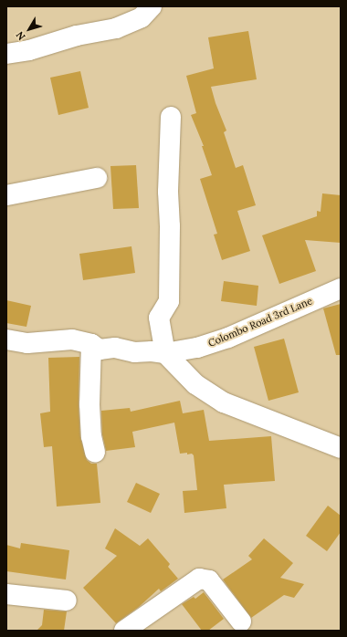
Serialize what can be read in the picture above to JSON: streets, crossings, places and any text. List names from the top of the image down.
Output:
{
  "streets": {
    "street": ["Colombo Road 3rd Lane"]
  },
  "north": "bottom left"
}
